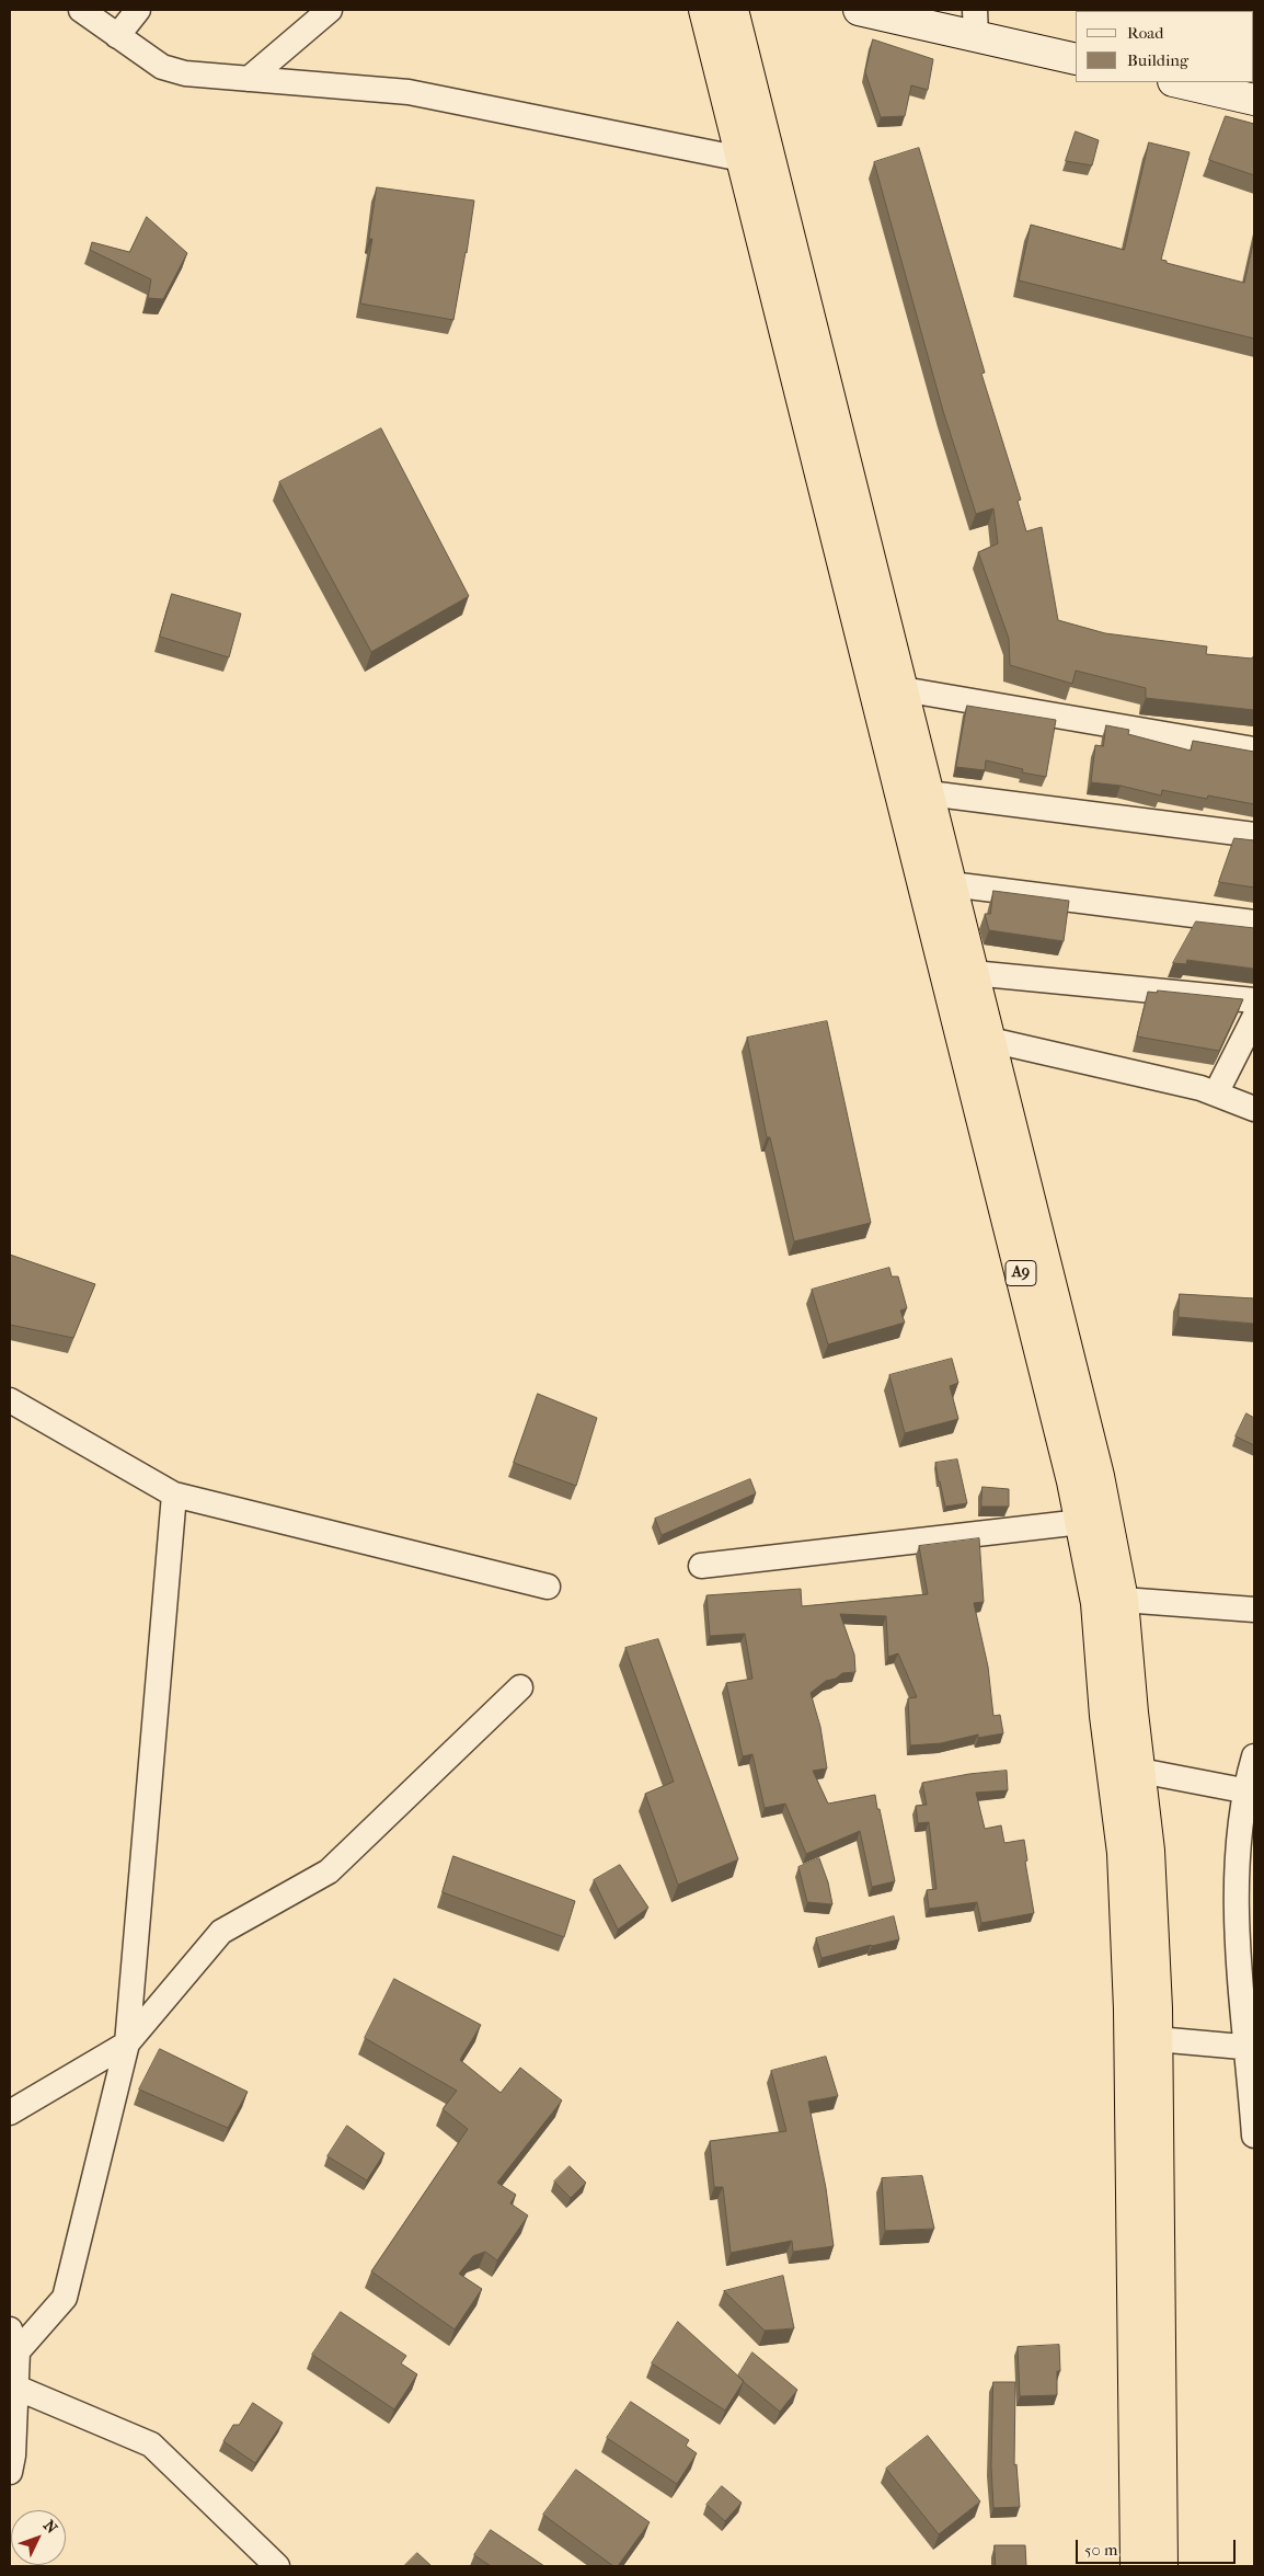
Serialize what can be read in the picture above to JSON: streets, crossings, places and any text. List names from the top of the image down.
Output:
{
  "streets": {
    "highway": ["A9"]
  },
  "legend": ["Road", "Building"],
  "scale_bar": "50 m",
  "north": "top right"
}
